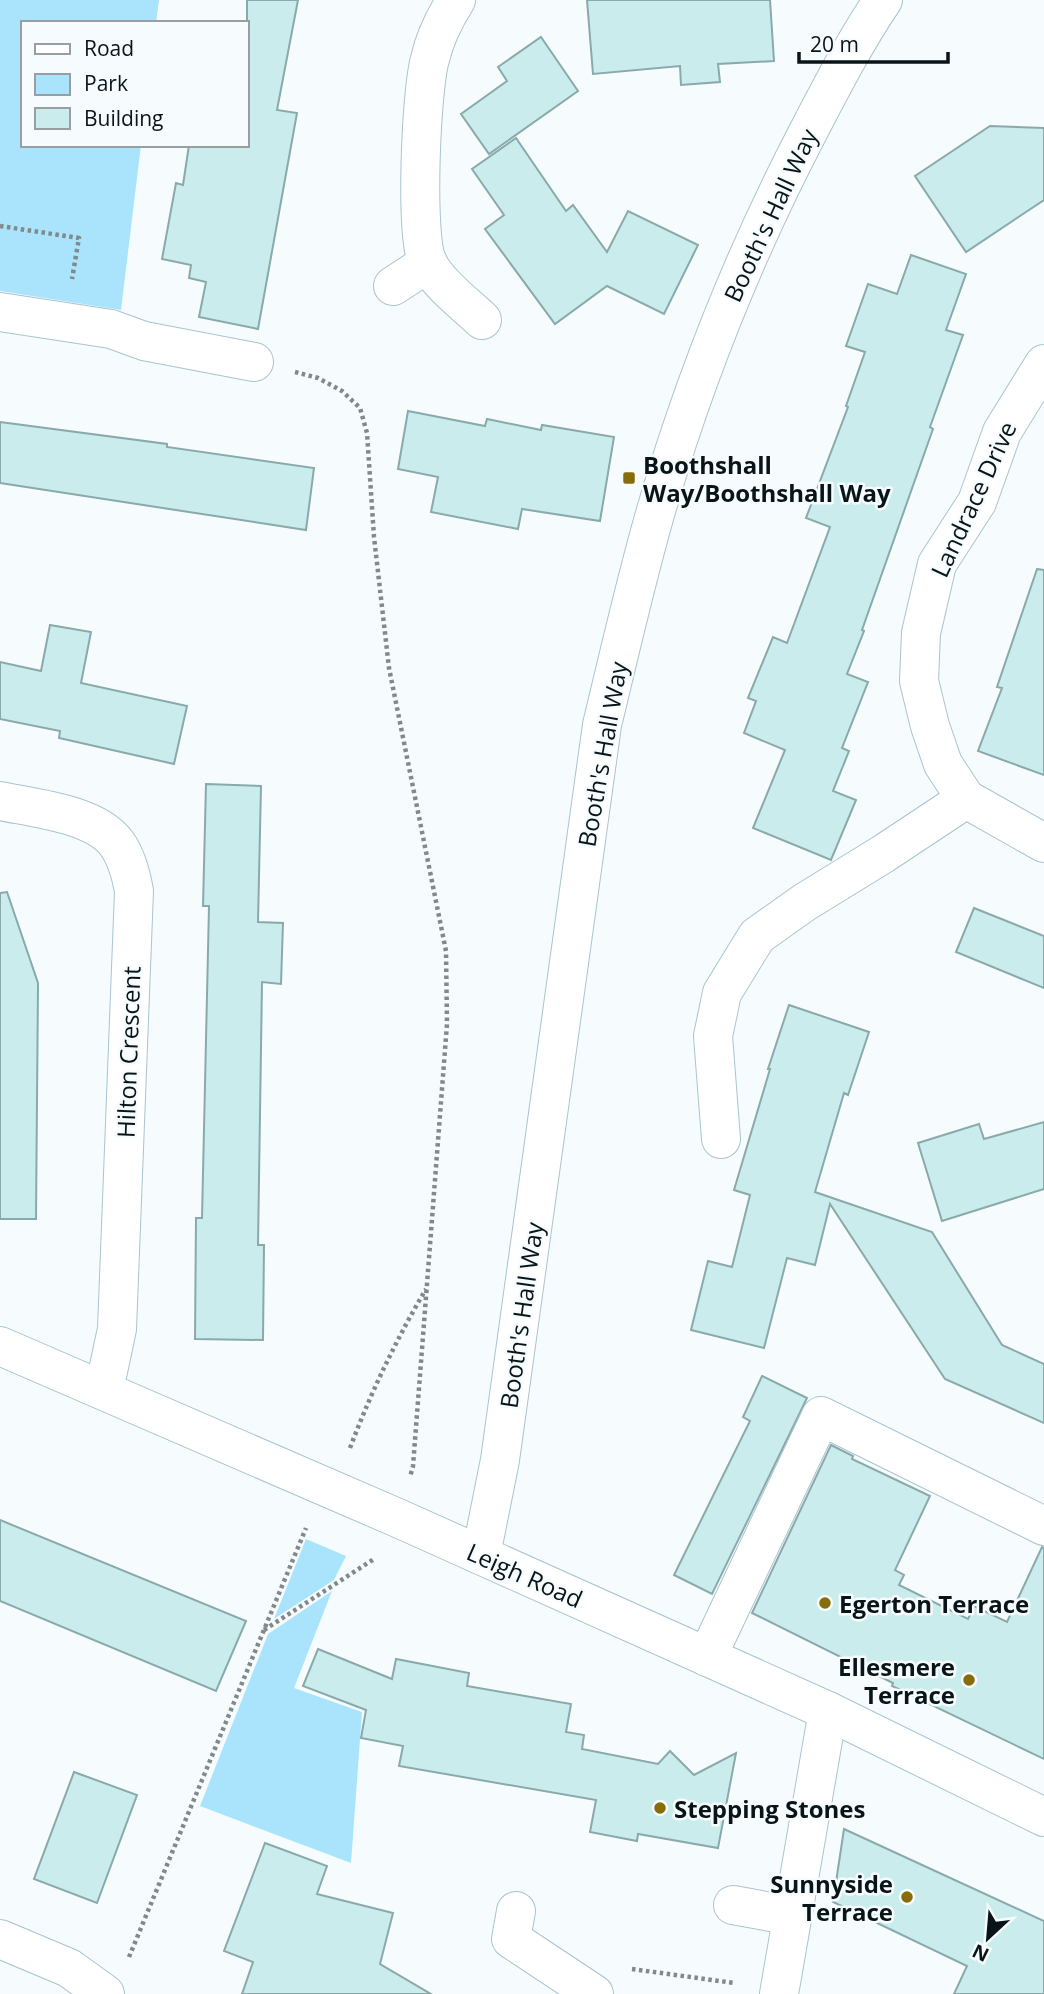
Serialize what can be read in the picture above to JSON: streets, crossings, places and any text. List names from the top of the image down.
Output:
{
  "streets": {
    "street": [
      "Booth's Hall Way",
      "Landrace Drive",
      "Hilton Crescent",
      "Leigh Road"
    ]
  },
  "crossings": [
    ["Booth's Hall Way", "Leigh Road"],
    ["Hilton Crescent", "Leigh Road"]
  ],
  "places": {
    "transit": ["Boothshall Way/Boothshall Way"],
    "other": [
      "Egerton Terrace",
      "Ellesmere Terrace",
      "Stepping Stones",
      "Sunnyside Terrace"
    ]
  },
  "legend": ["Road", "Park", "Building"],
  "scale_bar": "20 m",
  "north": "bottom left"
}
